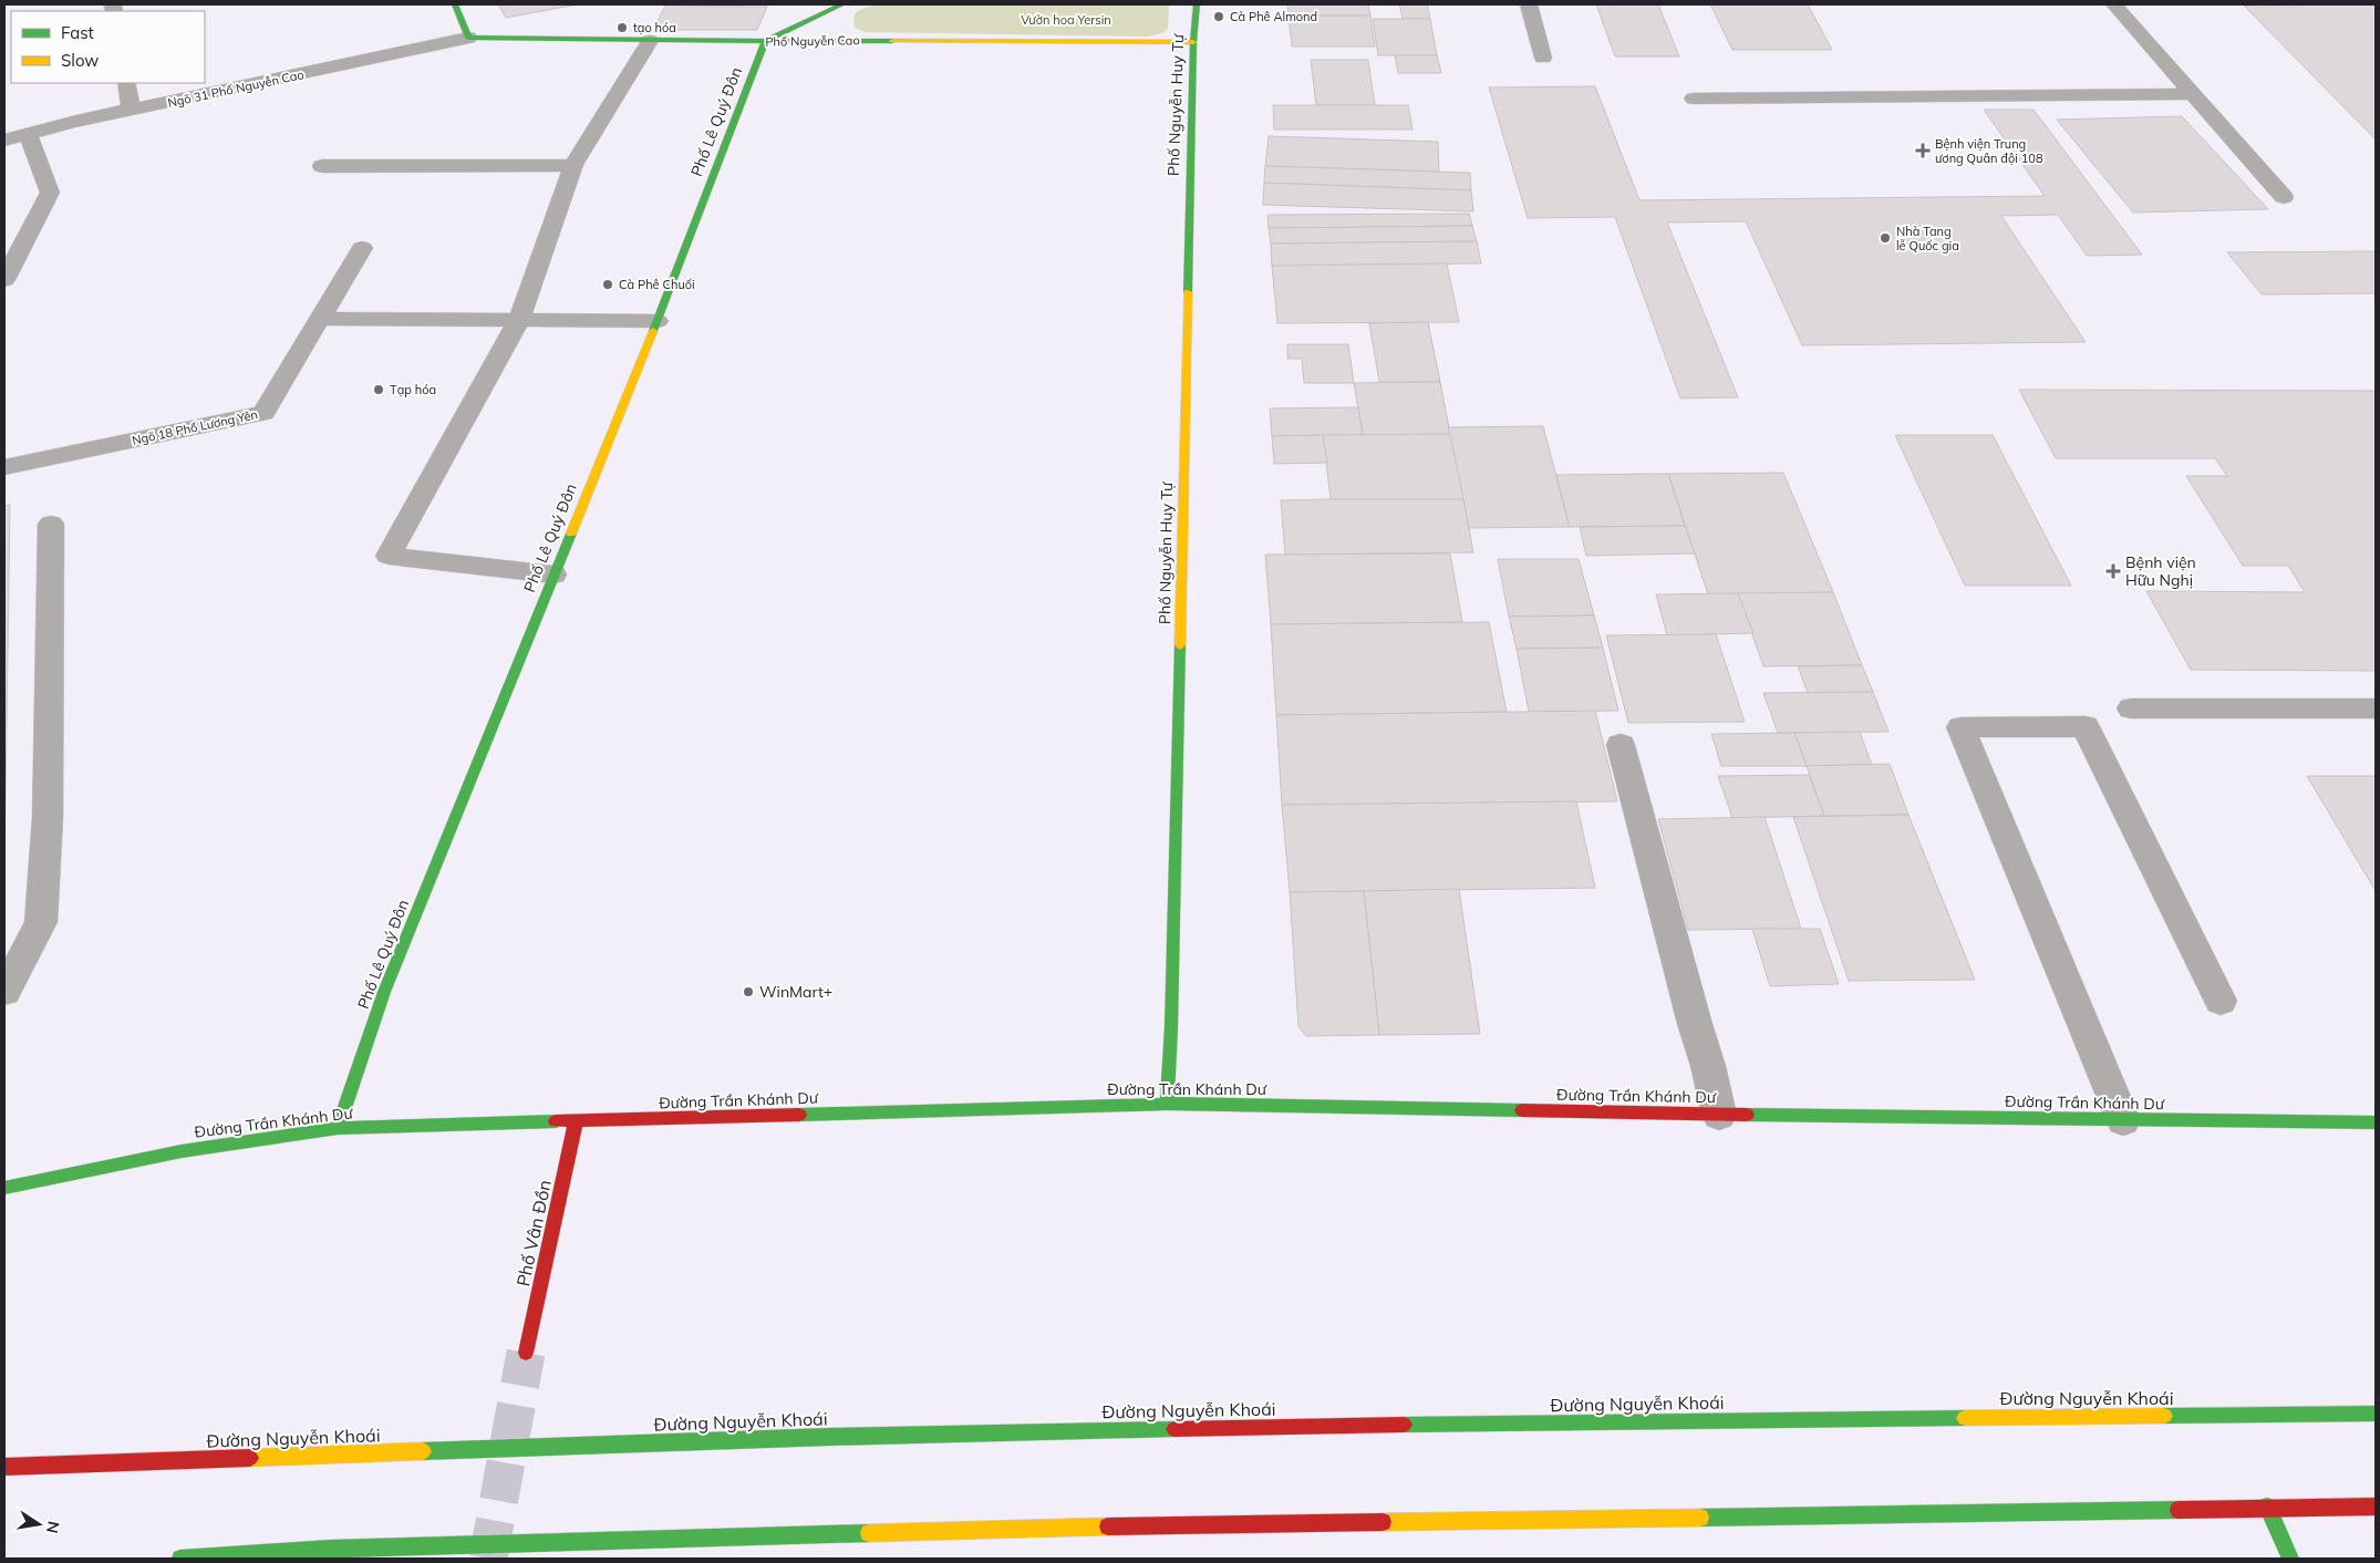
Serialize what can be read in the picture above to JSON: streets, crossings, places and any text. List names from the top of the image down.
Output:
{
  "streets": {
    "street": [
      "Phố Nguyễn Cao",
      "Ngõ 31 Phố Nguyễn Cao",
      "Phố Nguyễn Huy Tự",
      "Phố Lê Quý Đôn",
      "Ngõ 18 Phố Lương Yên",
      "Đường Trần Khánh Dư",
      "Phố Vân Đồn",
      "Đường Nguyễn Khoái"
    ]
  },
  "crossings": [
    ["Phố Nguyễn Cao", "Ngõ 31 Phố Nguyễn Cao"],
    ["Phố Nguyễn Cao", "Phố Nguyễn Huy Tự"],
    ["Phố Nguyễn Cao", "Phố Lê Quý Đôn"],
    ["Phố Nguyễn Huy Tự", "Đường Trần Khánh Dư"],
    ["Phố Lê Quý Đôn", "Đường Trần Khánh Dư"],
    ["Đường Trần Khánh Dư", "Phố Vân Đồn"]
  ],
  "parks": ["Vườn hoa Yersin"],
  "places": {
    "other": [
      "Cà Phê Almond",
      "tạo hóa",
      "Nhà Tang lễ Quốc gia",
      "Cà Phê Chuối",
      "Tạp hóa",
      "WinMart+"
    ],
    "health": ["Bệnh viện Trung ương Quân đội 108", "Bệnh viện Hữu Nghị"]
  },
  "legend": ["Fast", "Slow"],
  "north": "right"
}
